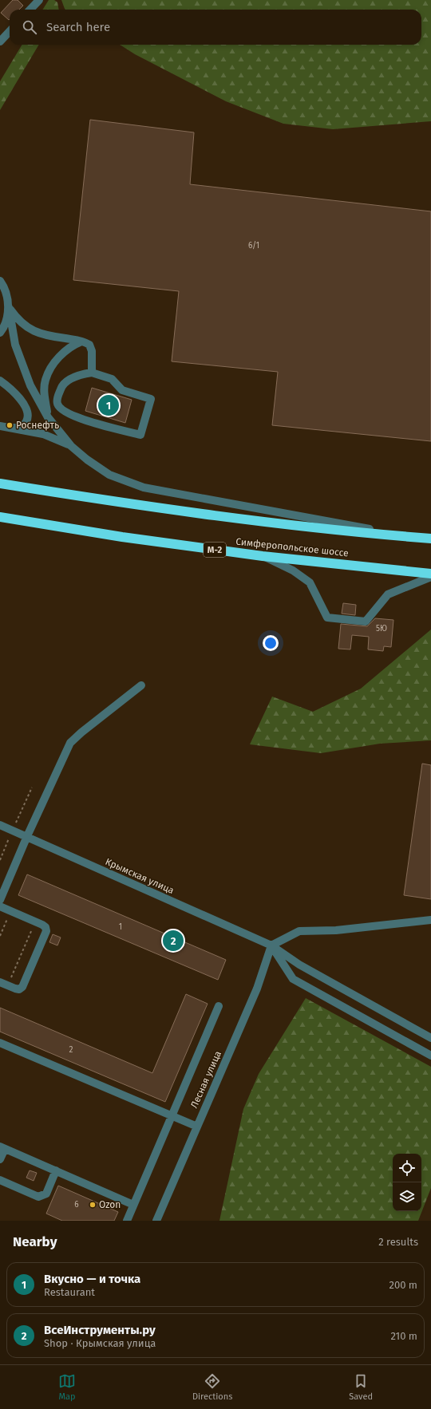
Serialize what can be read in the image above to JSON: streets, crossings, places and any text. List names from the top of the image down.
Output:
{
  "streets": {
    "highway": ["Симферопольское шоссе", "М-2"],
    "street": ["Крымская улица", "Лесная улица"]
  },
  "crossings": [
    ["Крымская улица", "Лесная улица"]
  ],
  "places": ["Роснефть", "Ozon"],
  "house_numbers": [
    "6/1",
    "5Ю",
    "1",
    "2",
    "6"
  ],
  "page": {
    "search": "Search here",
    "pins": ["1", "2"],
    "heading": ["Nearby", "2 results"],
    "list": [
      {
        "mark": "1",
        "name": "Вкусно — и точка",
        "note": "Restaurant",
        "value": "200 m"
      },
      {
        "mark": "2",
        "name": "ВсеИнструменты.ру",
        "note": "Shop · Крымская улица",
        "value": "210 m"
      }
    ],
    "nav": ["Map", "Directions", "Saved"]
  }
}
